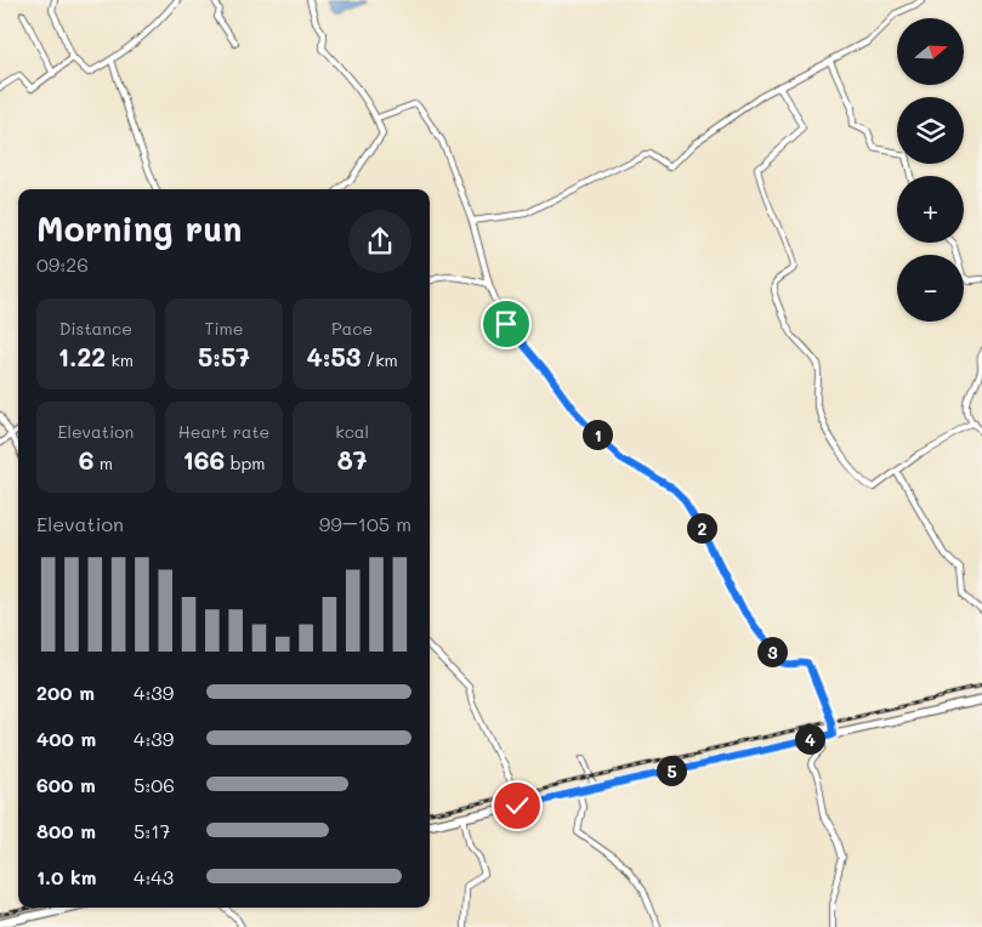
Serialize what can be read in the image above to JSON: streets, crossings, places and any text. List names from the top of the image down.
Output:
{
  "north": "right",
  "page": {
    "map_buttons": ["+", "−"],
    "heading": ["Morning run", "09:26"],
    "stats": [
      ["Distance", "1.22 km"],
      ["Time", "5:57"],
      ["Pace", "4:53 /km"],
      ["Elevation", "6 m"],
      ["Heart rate", "166 bpm"],
      ["kcal", "87"]
    ],
    "pins": [
      "1",
      "2",
      "3",
      "4",
      "5"
    ],
    "chart": ["Elevation", "99–105 m"],
    "list": [
      {
        "name": "200 m",
        "note": "4:39"
      },
      {
        "name": "400 m",
        "note": "4:39"
      },
      {
        "name": "600 m",
        "note": "5:06"
      },
      {
        "name": "800 m",
        "note": "5:17"
      },
      {
        "name": "1.0 km",
        "note": "4:43"
      }
    ]
  }
}
